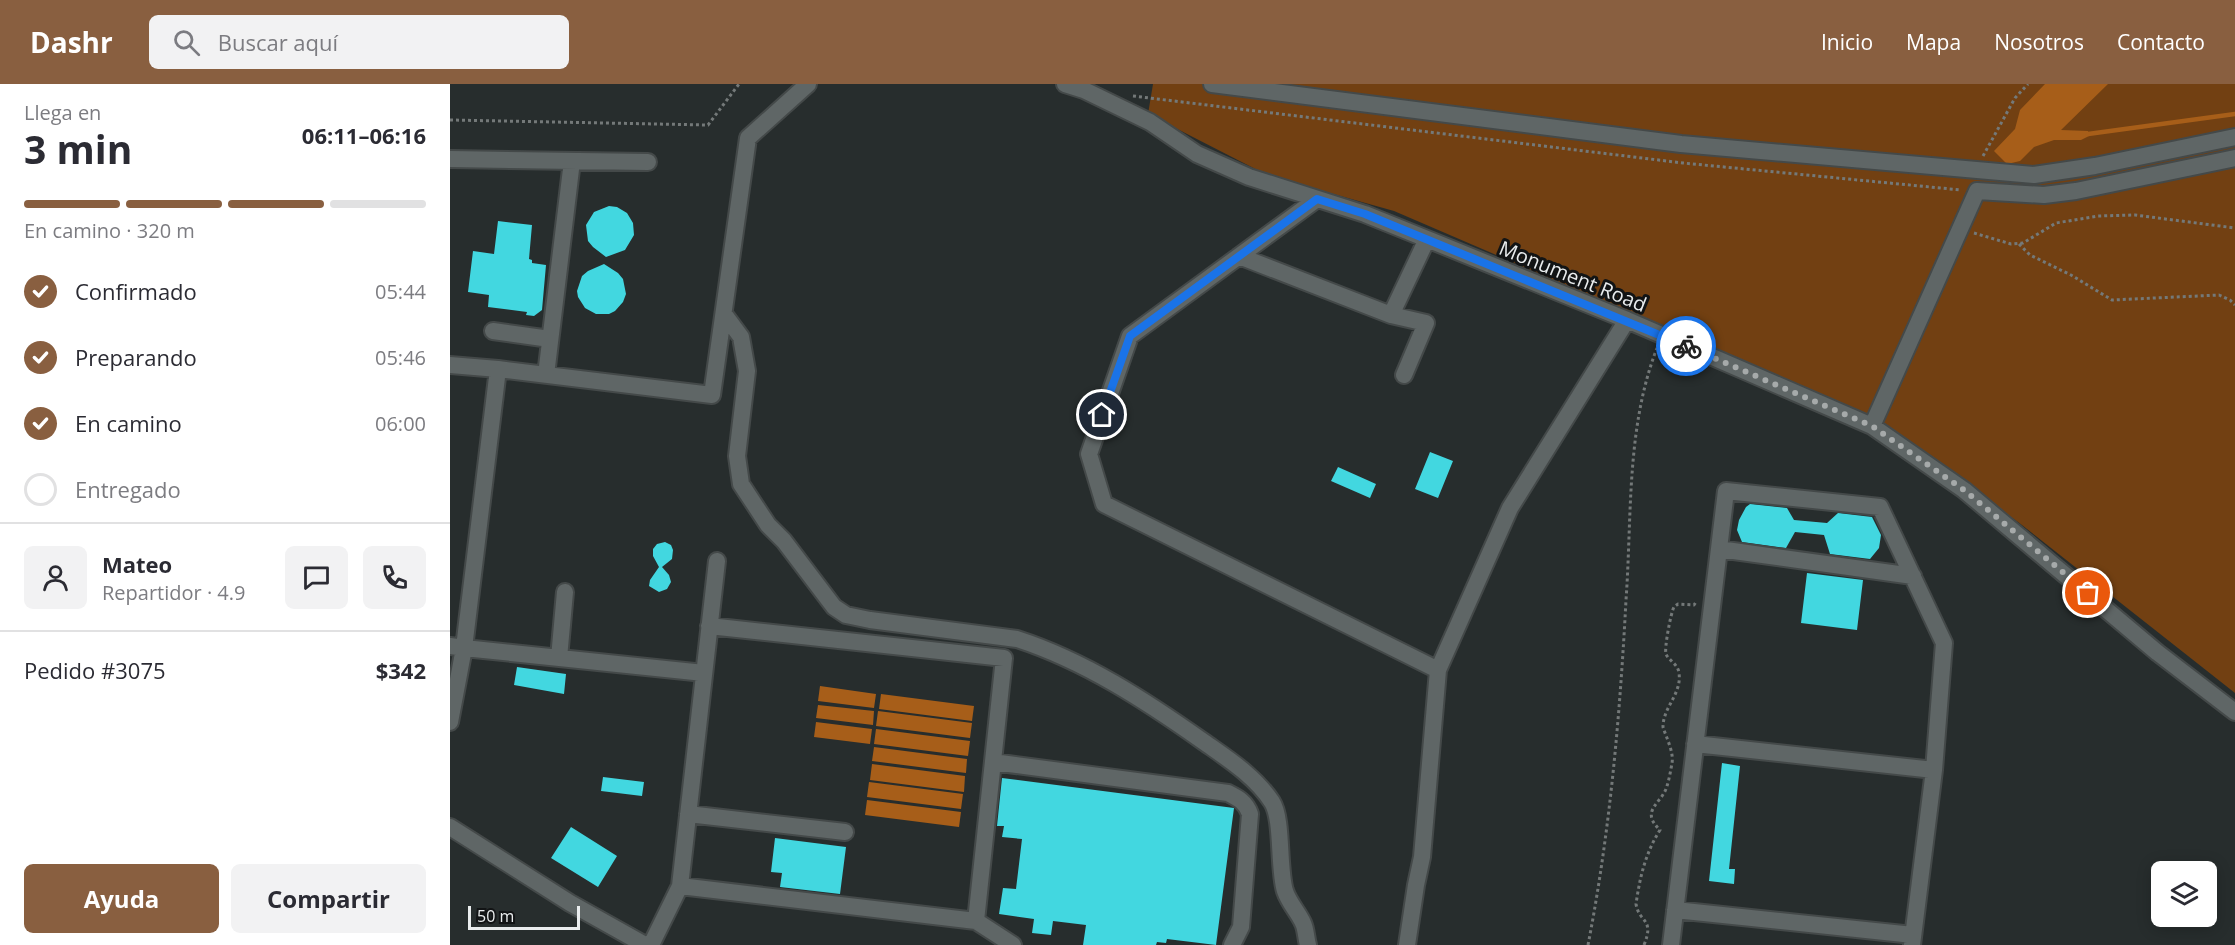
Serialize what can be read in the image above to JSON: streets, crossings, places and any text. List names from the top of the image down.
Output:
{
  "streets": {
    "street": ["Monument Road"]
  },
  "scale_bar": "50 m",
  "page": {
    "header": "Dashr",
    "search": "Buscar aquí",
    "nav": [
      "Inicio",
      "Mapa",
      "Nosotros",
      "Contacto"
    ],
    "heading": ["3 min", "Llega en", "06:11–06:16"],
    "panel": [
      "Mateo",
      "Repartidor · 4.9",
      "Pedido #3075",
      "$342"
    ],
    "bar": "En camino · 320 m",
    "list": [
      ["Confirmado", "05:44"],
      ["Preparando", "05:46"],
      ["En camino", "06:00"],
      "Entregado"
    ],
    "buttons": ["Ayuda", "Compartir"],
    "scale": "50 m"
  }
}
